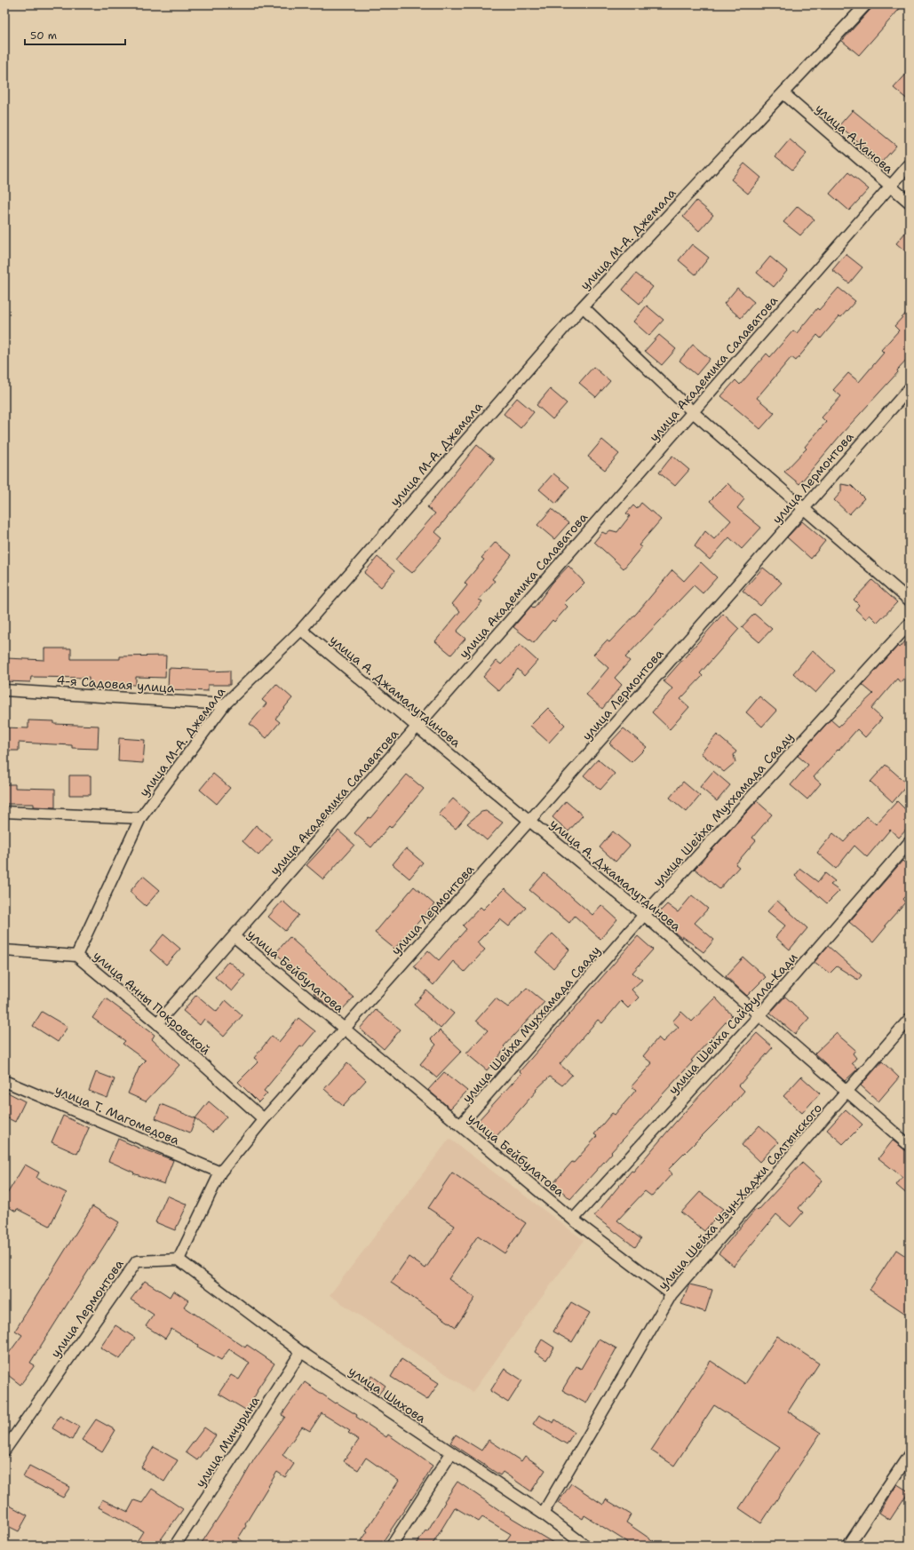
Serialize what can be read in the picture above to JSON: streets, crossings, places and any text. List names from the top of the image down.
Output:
{
  "streets": {
    "street": [
      "улица А.Ханова",
      "улица М-А. Джемала",
      "улица Академика Салаватова",
      "улица Лермонтова",
      "4-я Садовая улица",
      "улица А. Джамалутдинова",
      "улица Шейха Муххамада Сааду",
      "улица Бейбулатова",
      "улица Анны Покровской",
      "улица Шейха Сайфулла-Кади",
      "улица Т. Магомедова",
      "улица Шейха Узун-Хаджи Салтынского",
      "улица Шихова",
      "улица Мичурина"
    ]
  },
  "crossings": [
    ["улица А.Ханова", "улица М-А. Джемала"],
    ["улица А.Ханова", "улица Академика Салаватова"],
    ["улица М-А. Джемала", "4-я Садовая улица"],
    ["улица М-А. Джемала", "улица А. Джамалутдинова"],
    ["улица М-А. Джемала", "улица Анны Покровской"],
    ["улица Академика Салаватова", "улица А. Джамалутдинова"],
    ["улица Академика Салаватова", "улица Бейбулатова"],
    ["улица Академика Салаватова", "улица Анны Покровской"],
    ["улица Лермонтова", "улица А. Джамалутдинова"],
    ["улица Лермонтова", "улица Бейбулатова"],
    ["улица Лермонтова", "улица Анны Покровской"],
    ["улица Лермонтова", "улица Т. Магомедова"],
    ["улица Лермонтова", "улица Шихова"],
    ["улица А. Джамалутдинова", "улица Шейха Муххамада Сааду"],
    ["улица А. Джамалутдинова", "улица Шейха Сайфулла-Кади"],
    ["улица А. Джамалутдинова", "улица Шейха Узун-Хаджи Салтынского"],
    ["улица Шейха Муххамада Сааду", "улица Бейбулатова"],
    ["улица Бейбулатова", "улица Шейха Сайфулла-Кади"],
    ["улица Бейбулатова", "улица Шейха Узун-Хаджи Салтынского"],
    ["улица Шейха Узун-Хаджи Салтынского", "улица Шихова"],
    ["улица Шихова", "улица Мичурина"]
  ],
  "scale_bar": "50 m"
}
